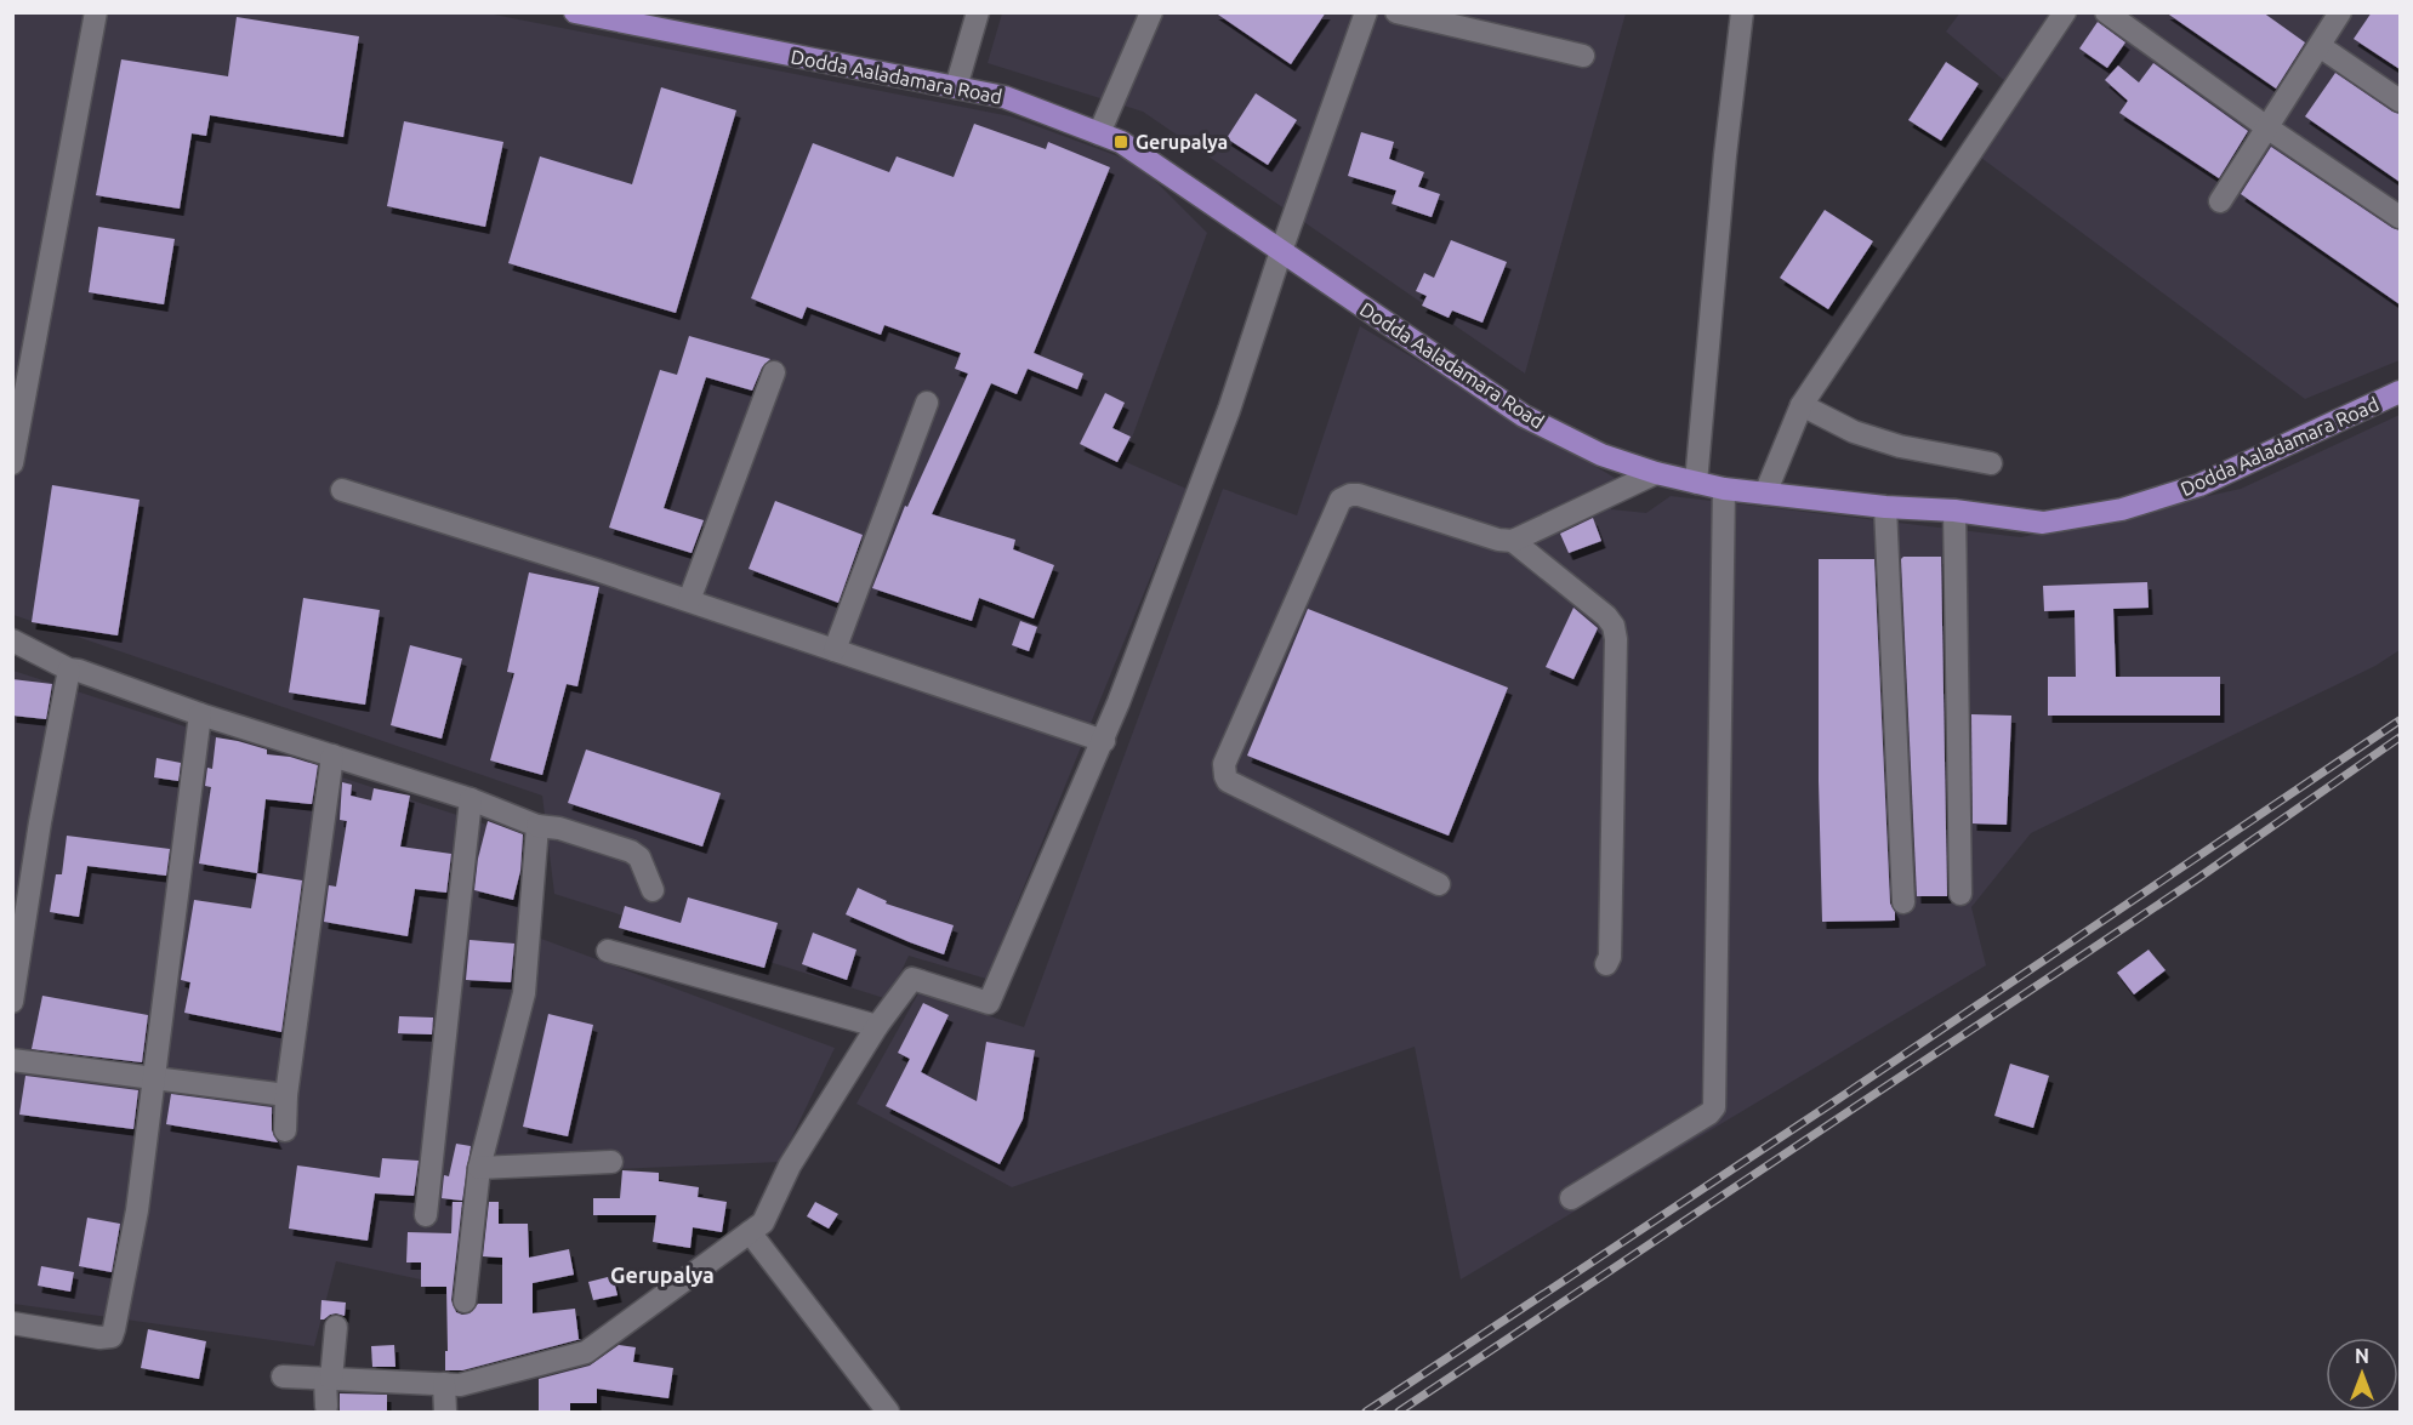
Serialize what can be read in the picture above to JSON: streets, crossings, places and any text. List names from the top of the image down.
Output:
{
  "streets": {
    "main road": ["Dodda Aaladamara Road"]
  },
  "districts": ["Gerupalya"],
  "places": {
    "transit": ["Gerupalya"]
  },
  "north": "top"
}
